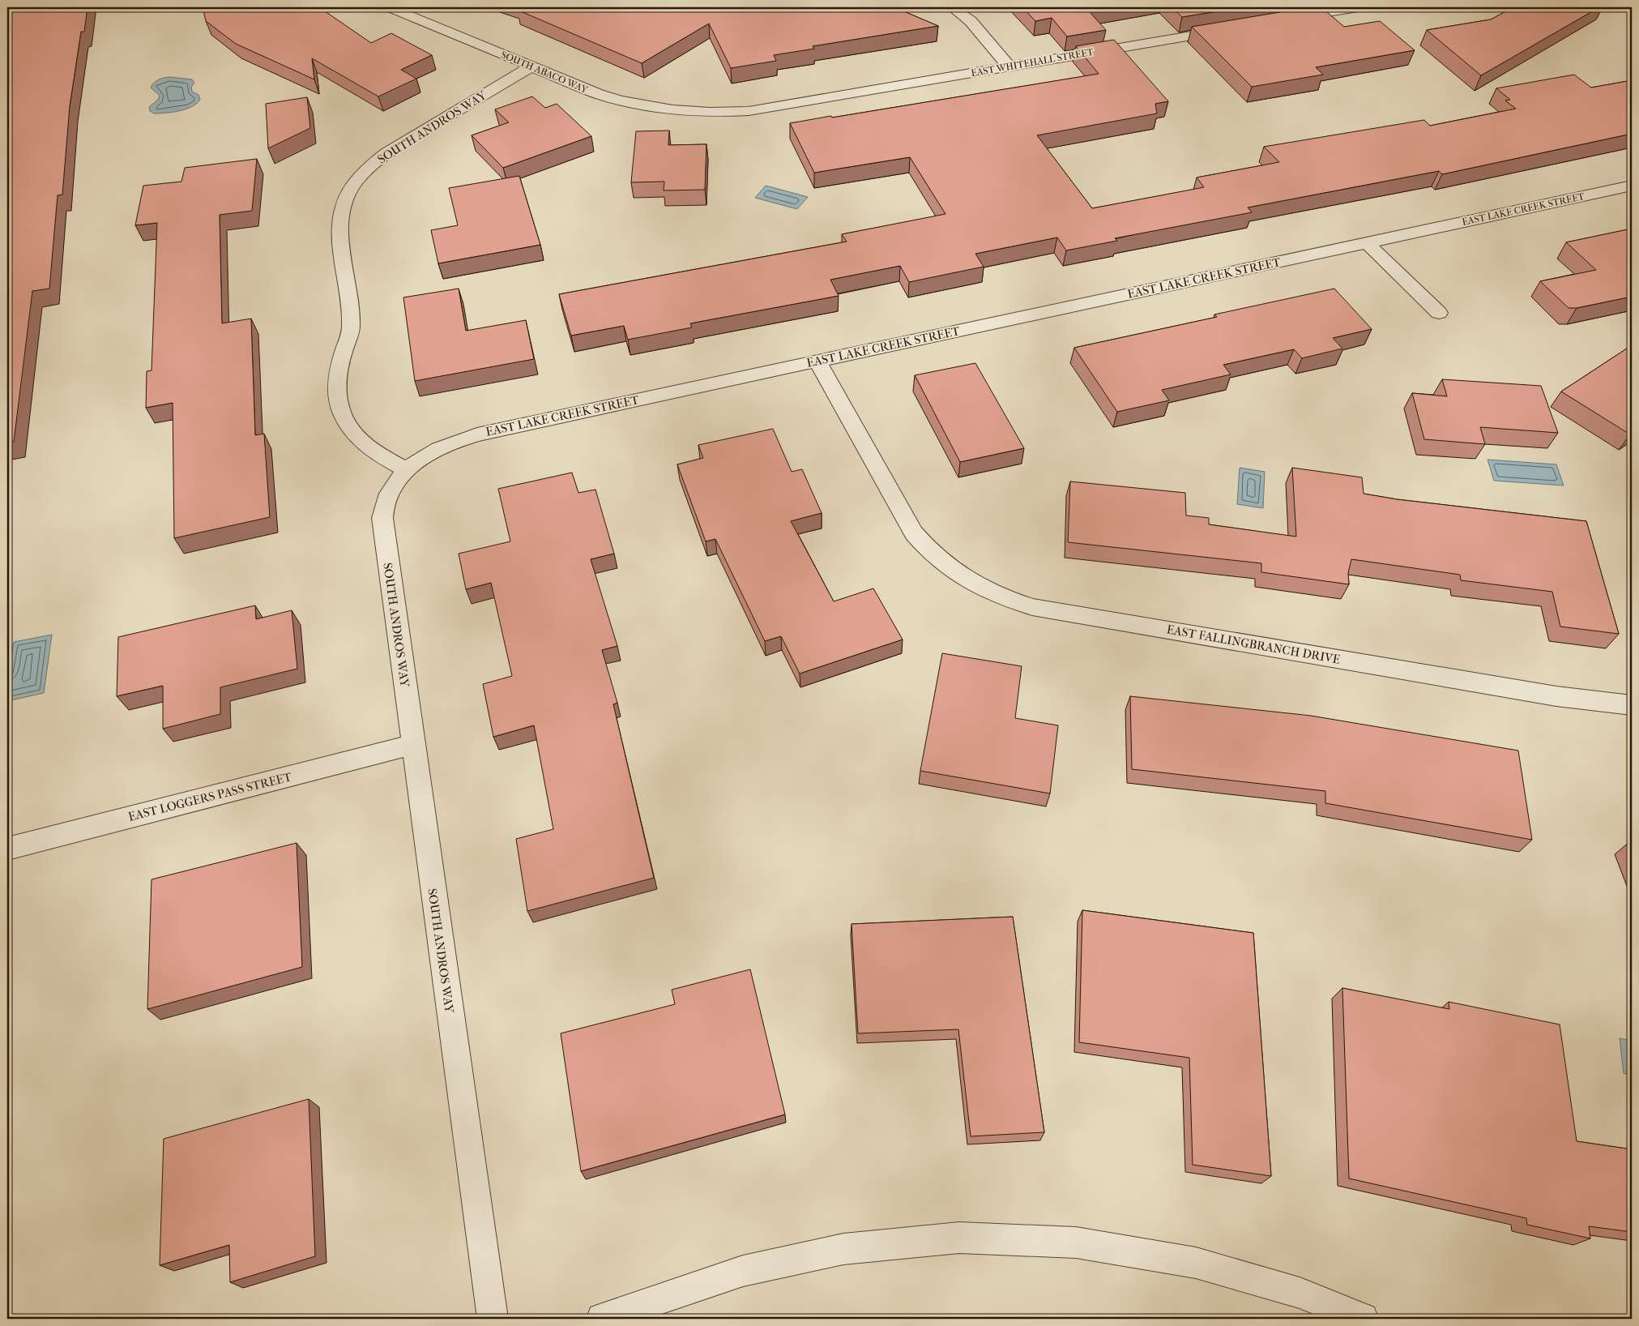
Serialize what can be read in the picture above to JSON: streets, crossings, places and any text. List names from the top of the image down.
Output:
{
  "streets": {
    "street": [
      "EAST WHITEHALL STREET",
      "SOUTH ABACO WAY",
      "SOUTH ANDROS WAY",
      "EAST LAKE CREEK STREET",
      "EAST FALLINGBRANCH DRIVE",
      "EAST LOGGERS PASS STREET"
    ]
  },
  "crossings": [
    ["EAST WHITEHALL STREET", "SOUTH ABACO WAY"],
    ["SOUTH ABACO WAY", "SOUTH ANDROS WAY"],
    ["SOUTH ANDROS WAY", "EAST LAKE CREEK STREET"],
    ["SOUTH ANDROS WAY", "EAST LOGGERS PASS STREET"],
    ["EAST LAKE CREEK STREET", "EAST FALLINGBRANCH DRIVE"]
  ]
}
